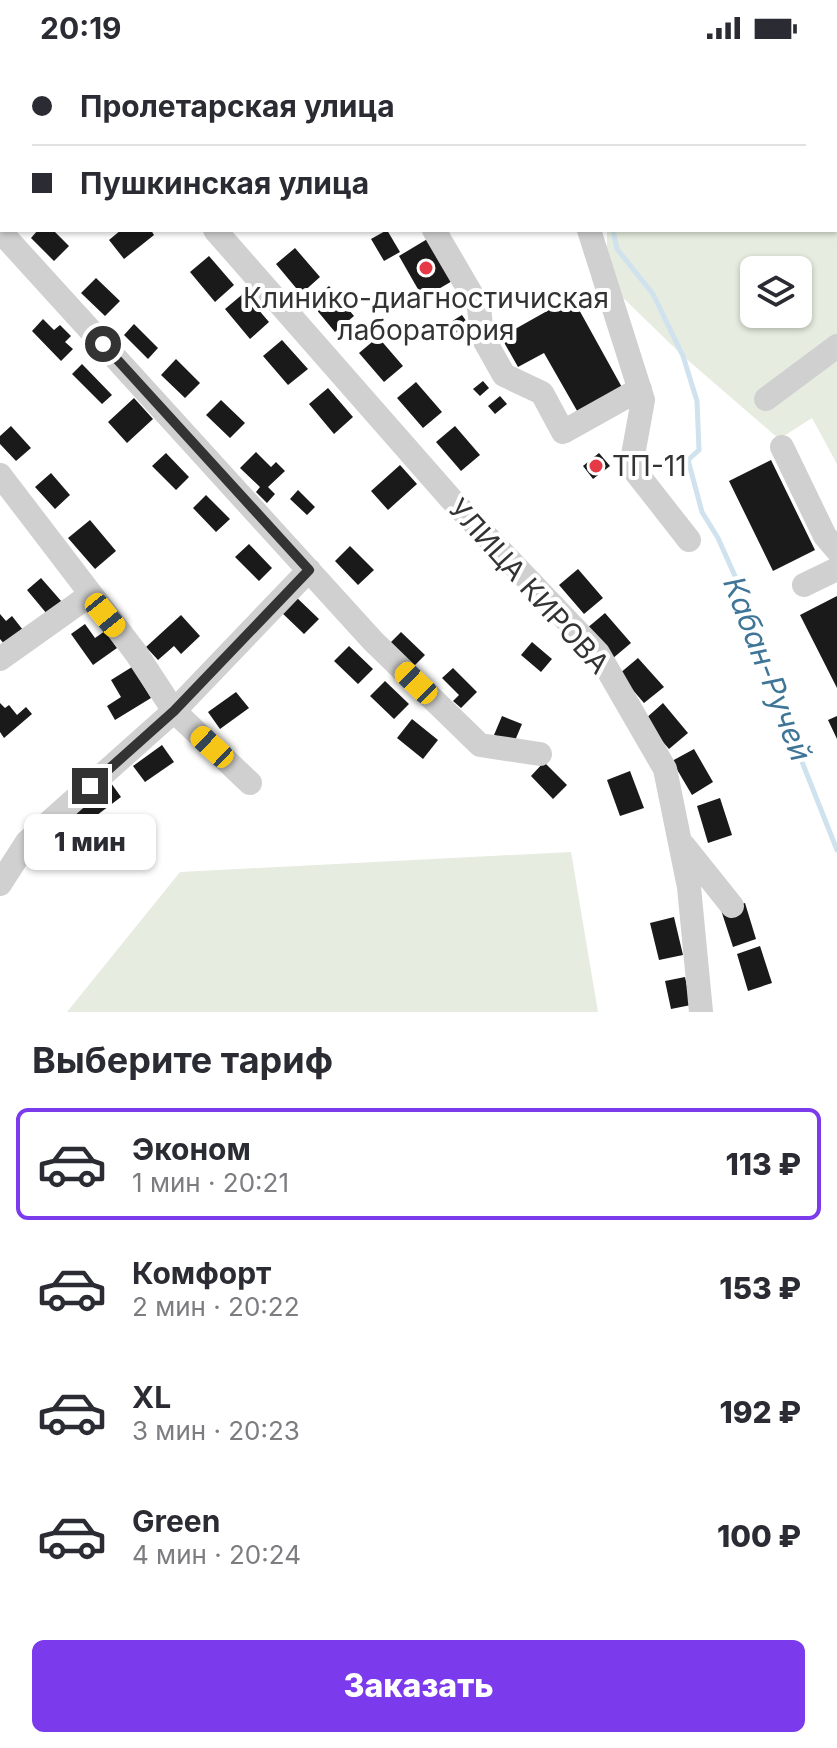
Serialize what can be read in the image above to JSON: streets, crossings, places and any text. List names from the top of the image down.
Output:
{
  "streets": {
    "street": ["УЛИЦА КИРОВА"]
  },
  "water": ["Кабан-Ручей"],
  "places": ["Клинико-диагностичиская лаборатория", "ТП-11"],
  "page": {
    "status": "20:19",
    "banner": ["Пролетарская улица", "Пушкинская улица"],
    "bubble": "1 мин",
    "heading": "Выберите тариф",
    "list": [
      {
        "name": "Эконом",
        "note": "1 мин · 20:21",
        "value": "113 ₽"
      },
      {
        "name": "Комфорт",
        "note": "2 мин · 20:22",
        "value": "153 ₽"
      },
      {
        "name": "XL",
        "note": "3 мин · 20:23",
        "value": "192 ₽"
      },
      {
        "name": "Green",
        "note": "4 мин · 20:24",
        "value": "100 ₽"
      }
    ],
    "buttons": "Заказать"
  }
}
